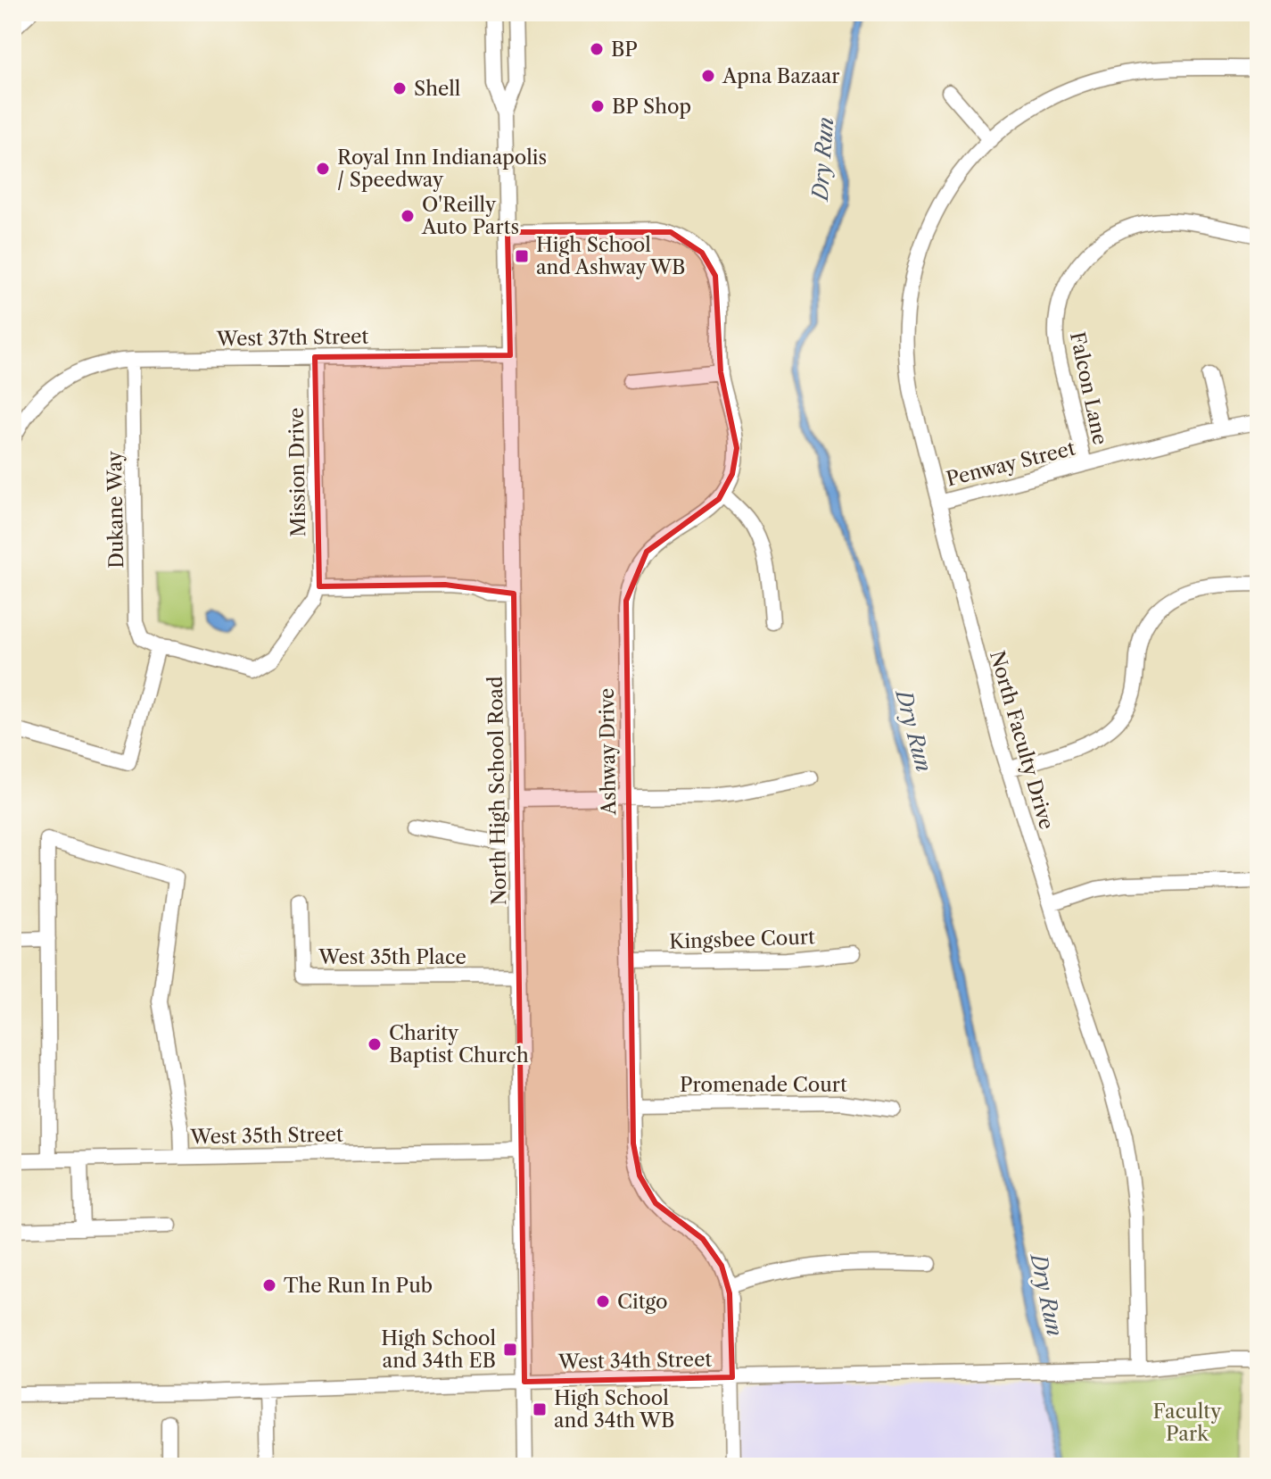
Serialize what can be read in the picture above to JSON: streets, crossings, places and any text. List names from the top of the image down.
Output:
{
  "streets": {
    "street": [
      "West 37th Street",
      "Falcon Lane",
      "Penway Street",
      "Mission Drive",
      "Dukane Way",
      "North Faculty Drive",
      "Ashway Drive",
      "North High School Road",
      "Kingsbee Court",
      "West 35th Place",
      "Promenade Court",
      "West 35th Street",
      "West 34th Street"
    ]
  },
  "crossings": [
    ["West 37th Street", "Mission Drive"],
    ["West 37th Street", "Dukane Way"],
    ["West 37th Street", "North High School Road"],
    ["Falcon Lane", "Penway Street"],
    ["Penway Street", "North Faculty Drive"],
    ["North Faculty Drive", "West 34th Street"],
    ["Ashway Drive", "North High School Road"],
    ["Ashway Drive", "Kingsbee Court"],
    ["Ashway Drive", "Promenade Court"],
    ["Ashway Drive", "West 34th Street"],
    ["North High School Road", "West 35th Place"],
    ["North High School Road", "West 35th Street"],
    ["North High School Road", "West 34th Street"]
  ],
  "water": ["Dry Run"],
  "parks": ["Faculty Park"],
  "places": {
    "other": [
      "BP",
      "Apna Bazaar",
      "Shell",
      "BP Shop",
      "Royal Inn Indianapolis / Speedway",
      "O'Reilly Auto Parts",
      "Charity Baptist Church",
      "The Run In Pub",
      "Citgo"
    ],
    "transit": ["High School and Ashway WB", "High School and 34th EB", "High School and 34th WB"]
  }
}
